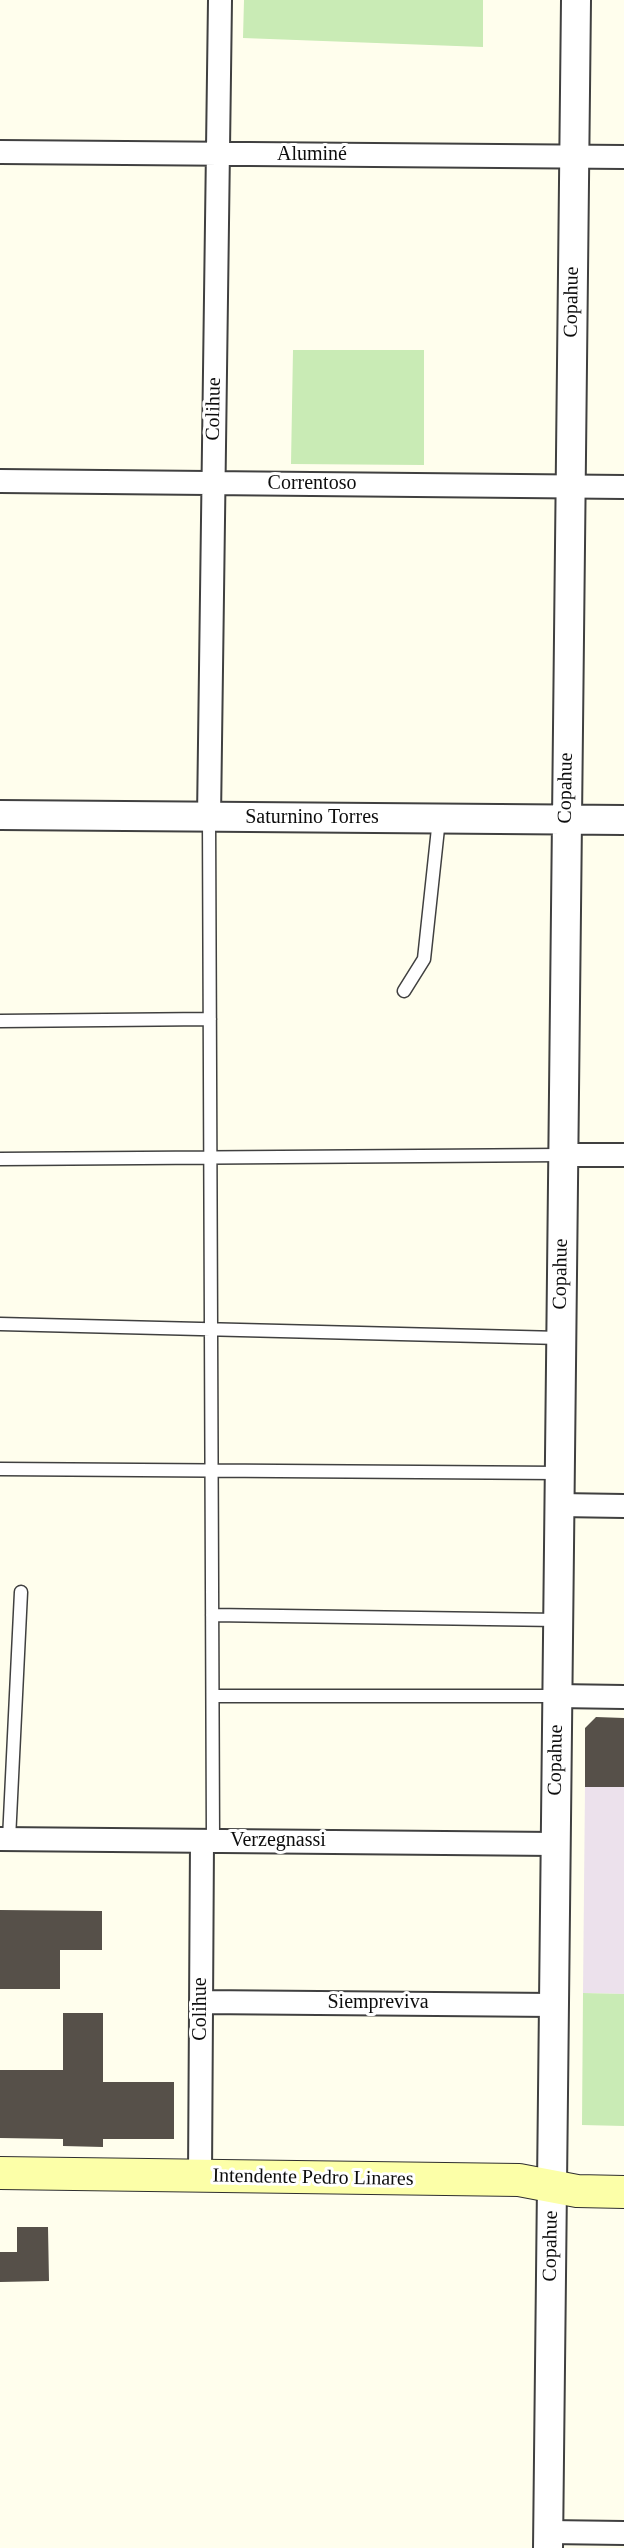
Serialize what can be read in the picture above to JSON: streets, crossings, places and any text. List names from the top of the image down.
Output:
{
  "streets": {
    "main road": ["Intendente Pedro Linares"],
    "street": [
      "Aluminé",
      "Copahue",
      "Colihue",
      "Correntoso",
      "Saturnino Torres",
      "Verzegnassi",
      "Siempreviva"
    ]
  },
  "crossings": [
    ["Aluminé", "Copahue"],
    ["Aluminé", "Colihue"],
    ["Copahue", "Correntoso"],
    ["Copahue", "Saturnino Torres"],
    ["Copahue", "Verzegnassi"],
    ["Copahue", "Siempreviva"],
    ["Copahue", "Intendente Pedro Linares"],
    ["Colihue", "Correntoso"],
    ["Colihue", "Saturnino Torres"],
    ["Colihue", "Verzegnassi"],
    ["Colihue", "Siempreviva"],
    ["Colihue", "Intendente Pedro Linares"]
  ]
}
